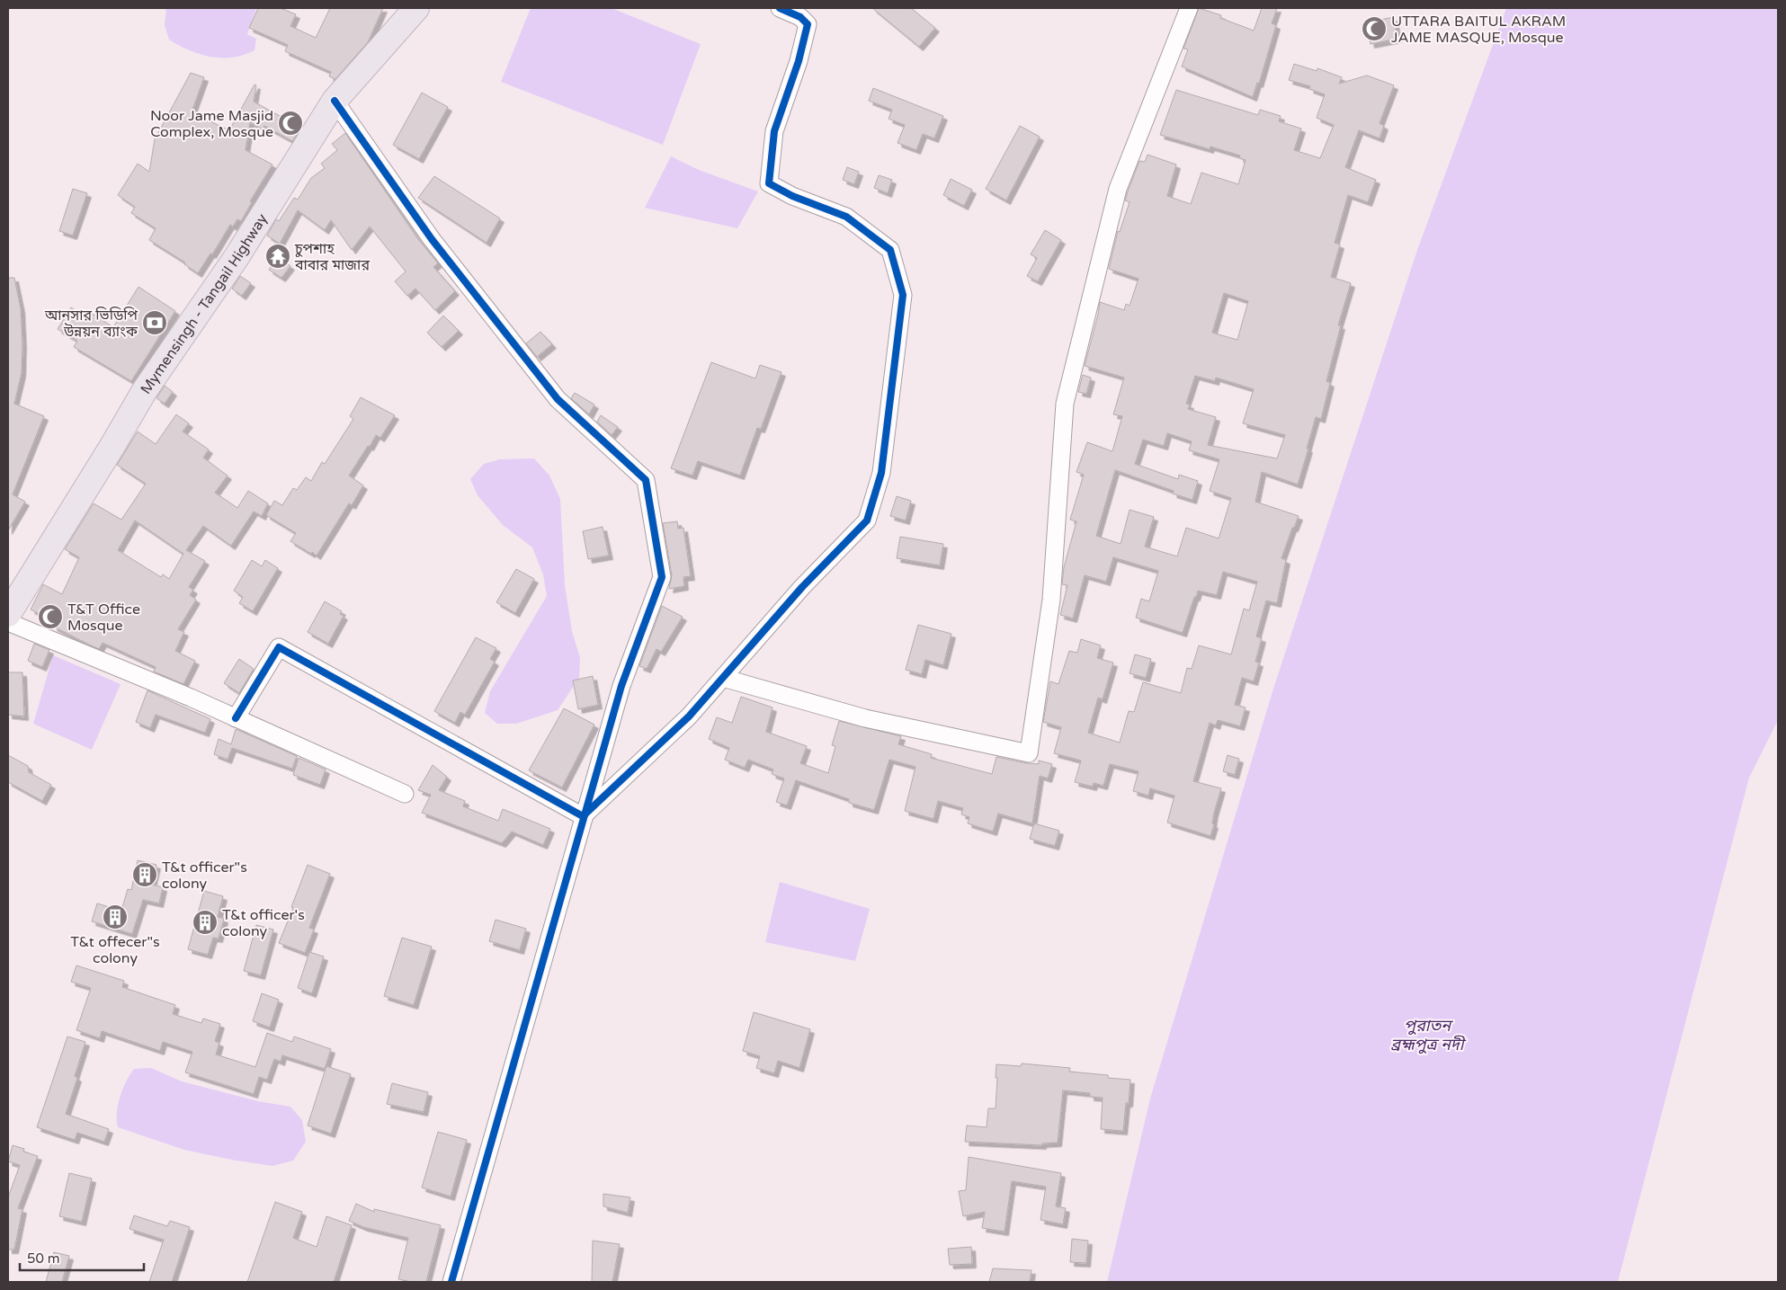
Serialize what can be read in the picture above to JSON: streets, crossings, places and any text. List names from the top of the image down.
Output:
{
  "streets": {
    "highway": ["Mymensingh - Tangail Highway"]
  },
  "water": ["পুরাতন ব্রহ্মপুত্র নদী"],
  "places": {
    "mosque": ["UTTARA BAITUL AKRAM JAME MASQUE, Mosque", "Noor Jame Masjid Complex, Mosque", "T&T Office Mosque"],
    "temple": ["চুপশাহ বাবার মাজার"],
    "bank": ["আনসার ভিডিপি উন্নয়ন ব্যাংক"],
    "building": ["T&t officer\"s colony", "T&t offecer\"s colony", "T&t officer's colony"]
  },
  "scale_bar": "50 m"
}
